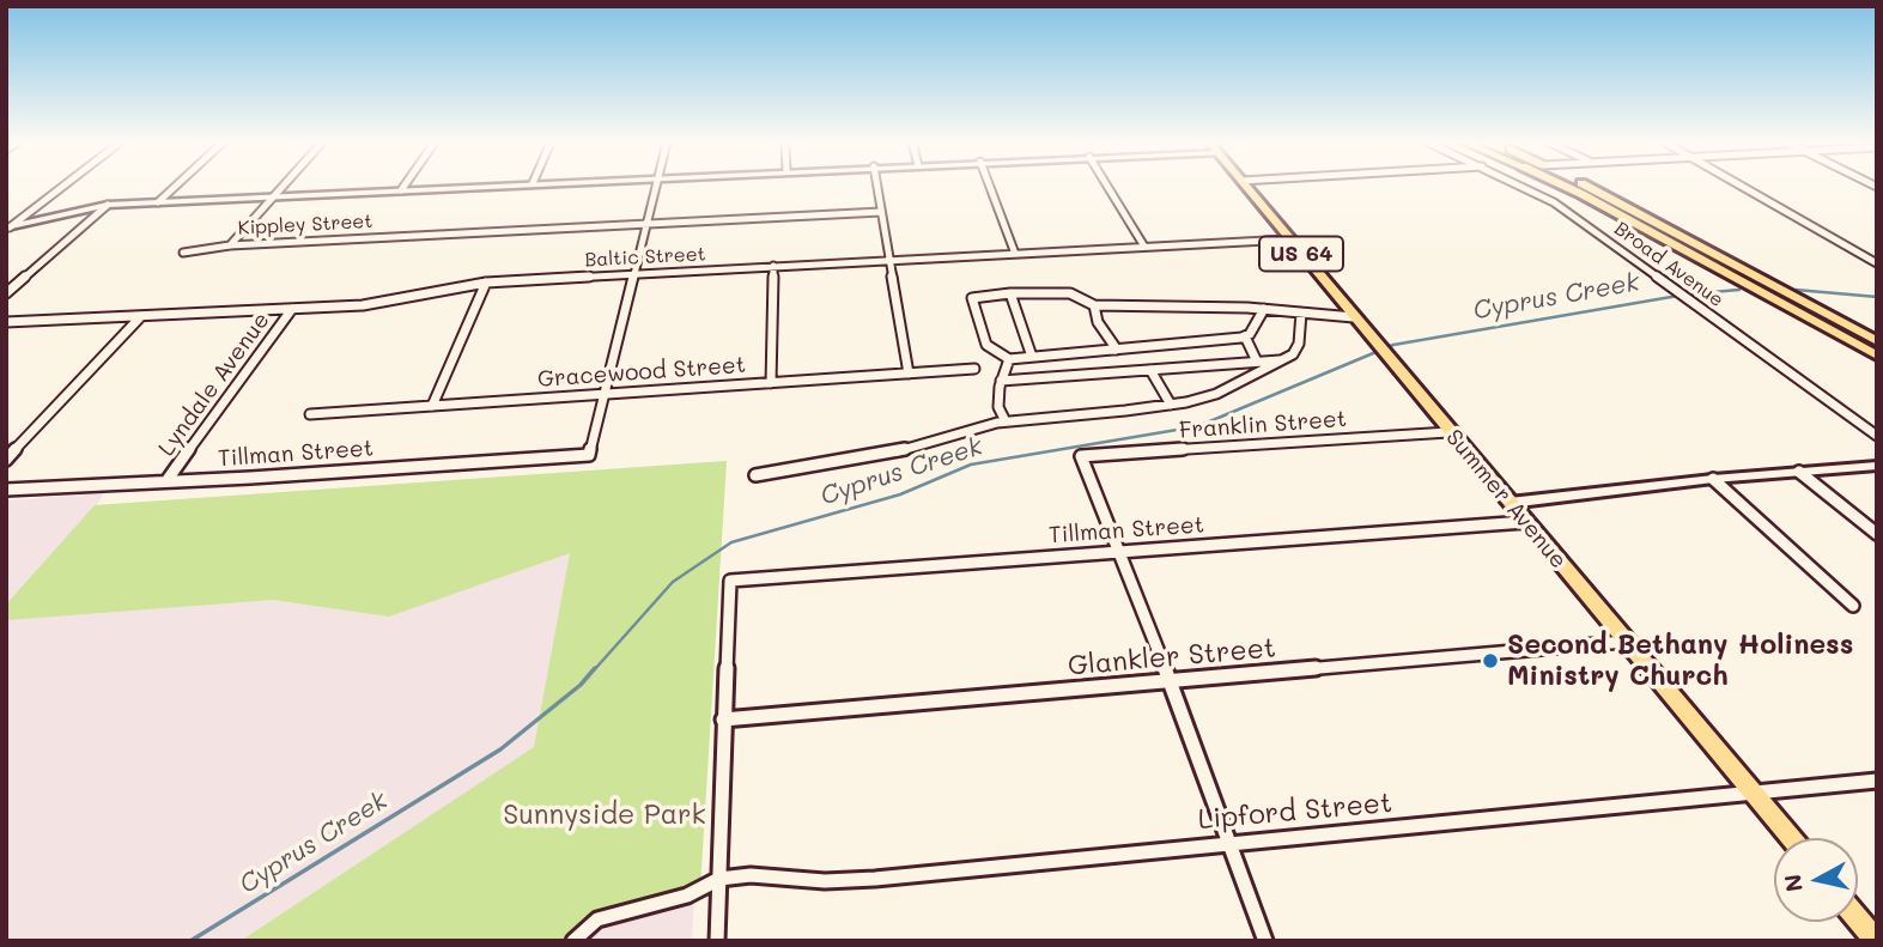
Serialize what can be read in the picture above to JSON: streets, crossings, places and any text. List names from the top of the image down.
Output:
{
  "streets": {
    "main road": ["US 64", "Summer Avenue"],
    "street": [
      "Kippley Street",
      "Baltic Street",
      "Broad Avenue",
      "Gracewood Street",
      "Lyndale Avenue",
      "Franklin Street",
      "Tillman Street",
      "Glankler Street",
      "Lipford Street"
    ]
  },
  "crossings": [
    ["Baltic Street", "Lyndale Avenue"],
    ["Baltic Street", "Summer Avenue"],
    ["Gracewood Street", "Tillman Street"],
    ["Lyndale Avenue", "Tillman Street"],
    ["Franklin Street", "Tillman Street"],
    ["Franklin Street", "Summer Avenue"],
    ["Tillman Street", "Summer Avenue"],
    ["Tillman Street", "Glankler Street"],
    ["Summer Avenue", "Glankler Street"],
    ["Summer Avenue", "Lipford Street"]
  ],
  "water": ["Cyprus Creek"],
  "parks": ["Sunnyside Park"],
  "places": ["Second Bethany Holiness Ministry Church"],
  "north": "left"
}
